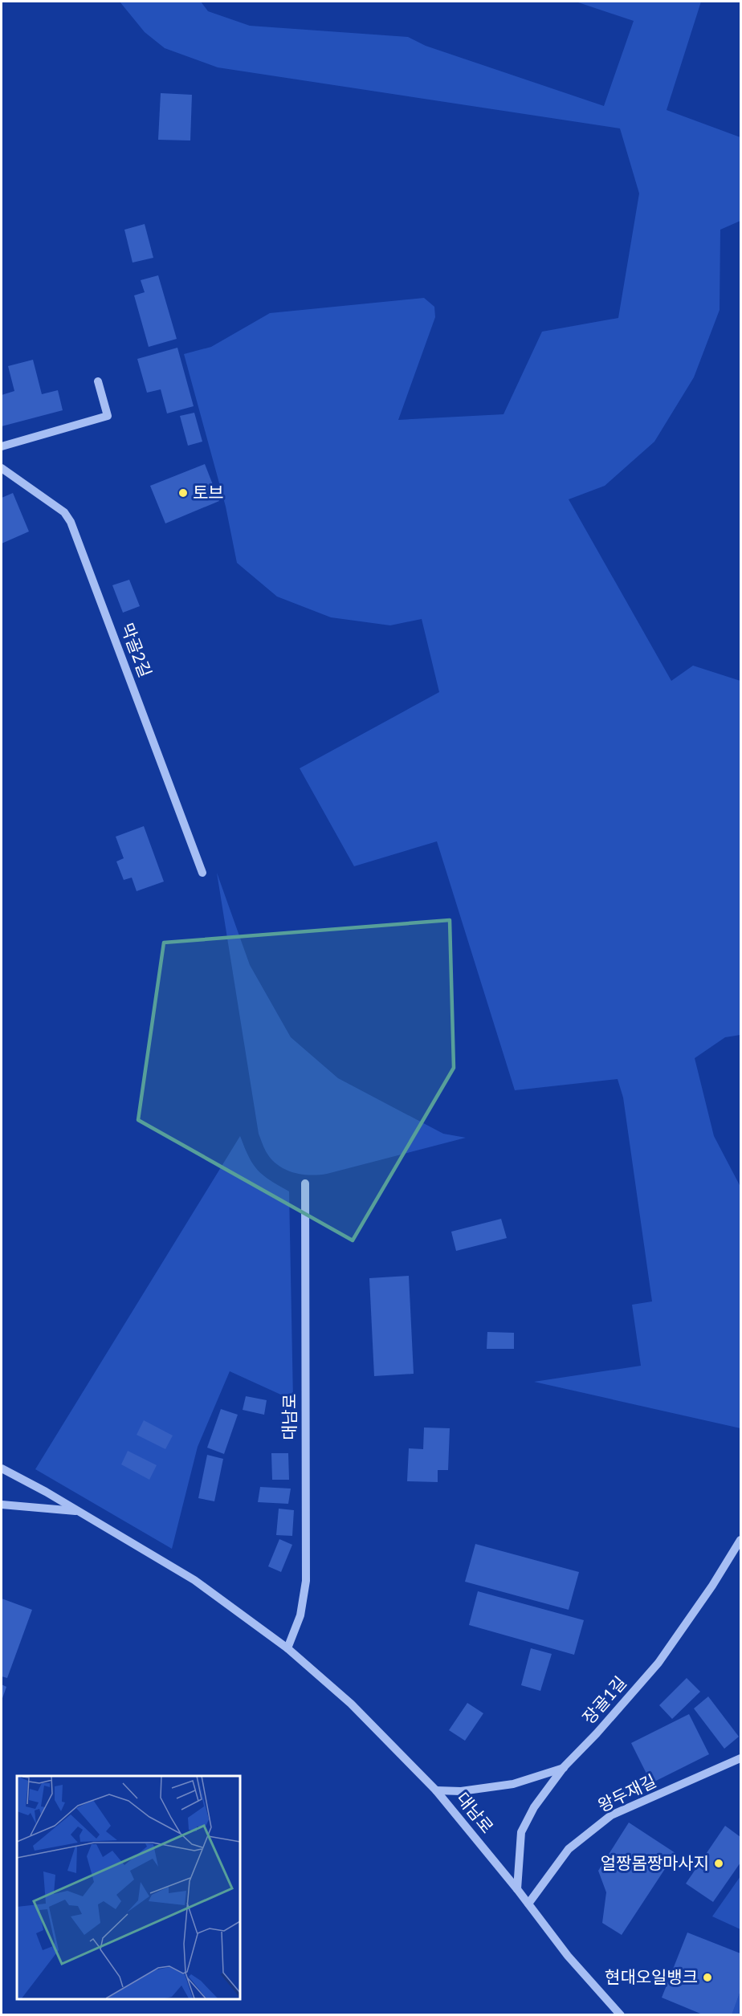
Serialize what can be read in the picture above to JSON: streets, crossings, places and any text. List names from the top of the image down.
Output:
{
  "streets": {
    "street": [
      "막골2길",
      "대남로",
      "장골1길",
      "왕두재길"
    ]
  },
  "crossings": [
    ["대남로", "장골1길"],
    ["대남로", "왕두재길"]
  ],
  "places": ["토브", "얼짱몸짱마사지", "현대오일뱅크"]
}
